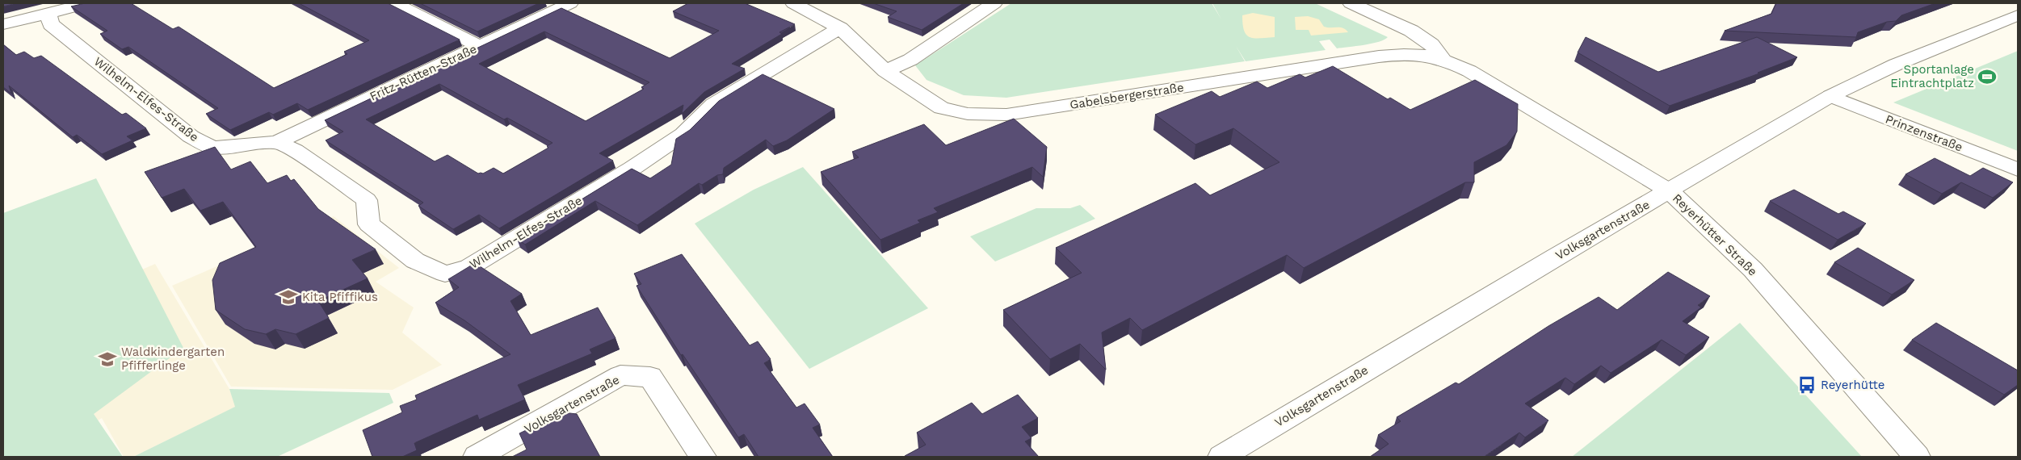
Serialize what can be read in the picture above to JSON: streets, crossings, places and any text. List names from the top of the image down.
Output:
{
  "streets": {
    "street": [
      "Fritz-Rütten-Straße",
      "Gabelsbergerstraße",
      "Wilhelm-Elfes-Straße",
      "Prinzenstraße",
      "Volksgartenstraße",
      "Reyerhütter Straße"
    ]
  },
  "crossings": [
    ["Fritz-Rütten-Straße", "Wilhelm-Elfes-Straße"],
    ["Gabelsbergerstraße", "Wilhelm-Elfes-Straße"],
    ["Gabelsbergerstraße", "Reyerhütter Straße"],
    ["Prinzenstraße", "Volksgartenstraße"],
    ["Volksgartenstraße", "Reyerhütter Straße"]
  ],
  "places": {
    "sports": ["Sportanlage Eintrachtplatz"],
    "school or university": ["Kita Pfiffikus", "Waldkindergarten Pfifferlinge"],
    "bus stop": ["Reyerhütte"]
  }
}
